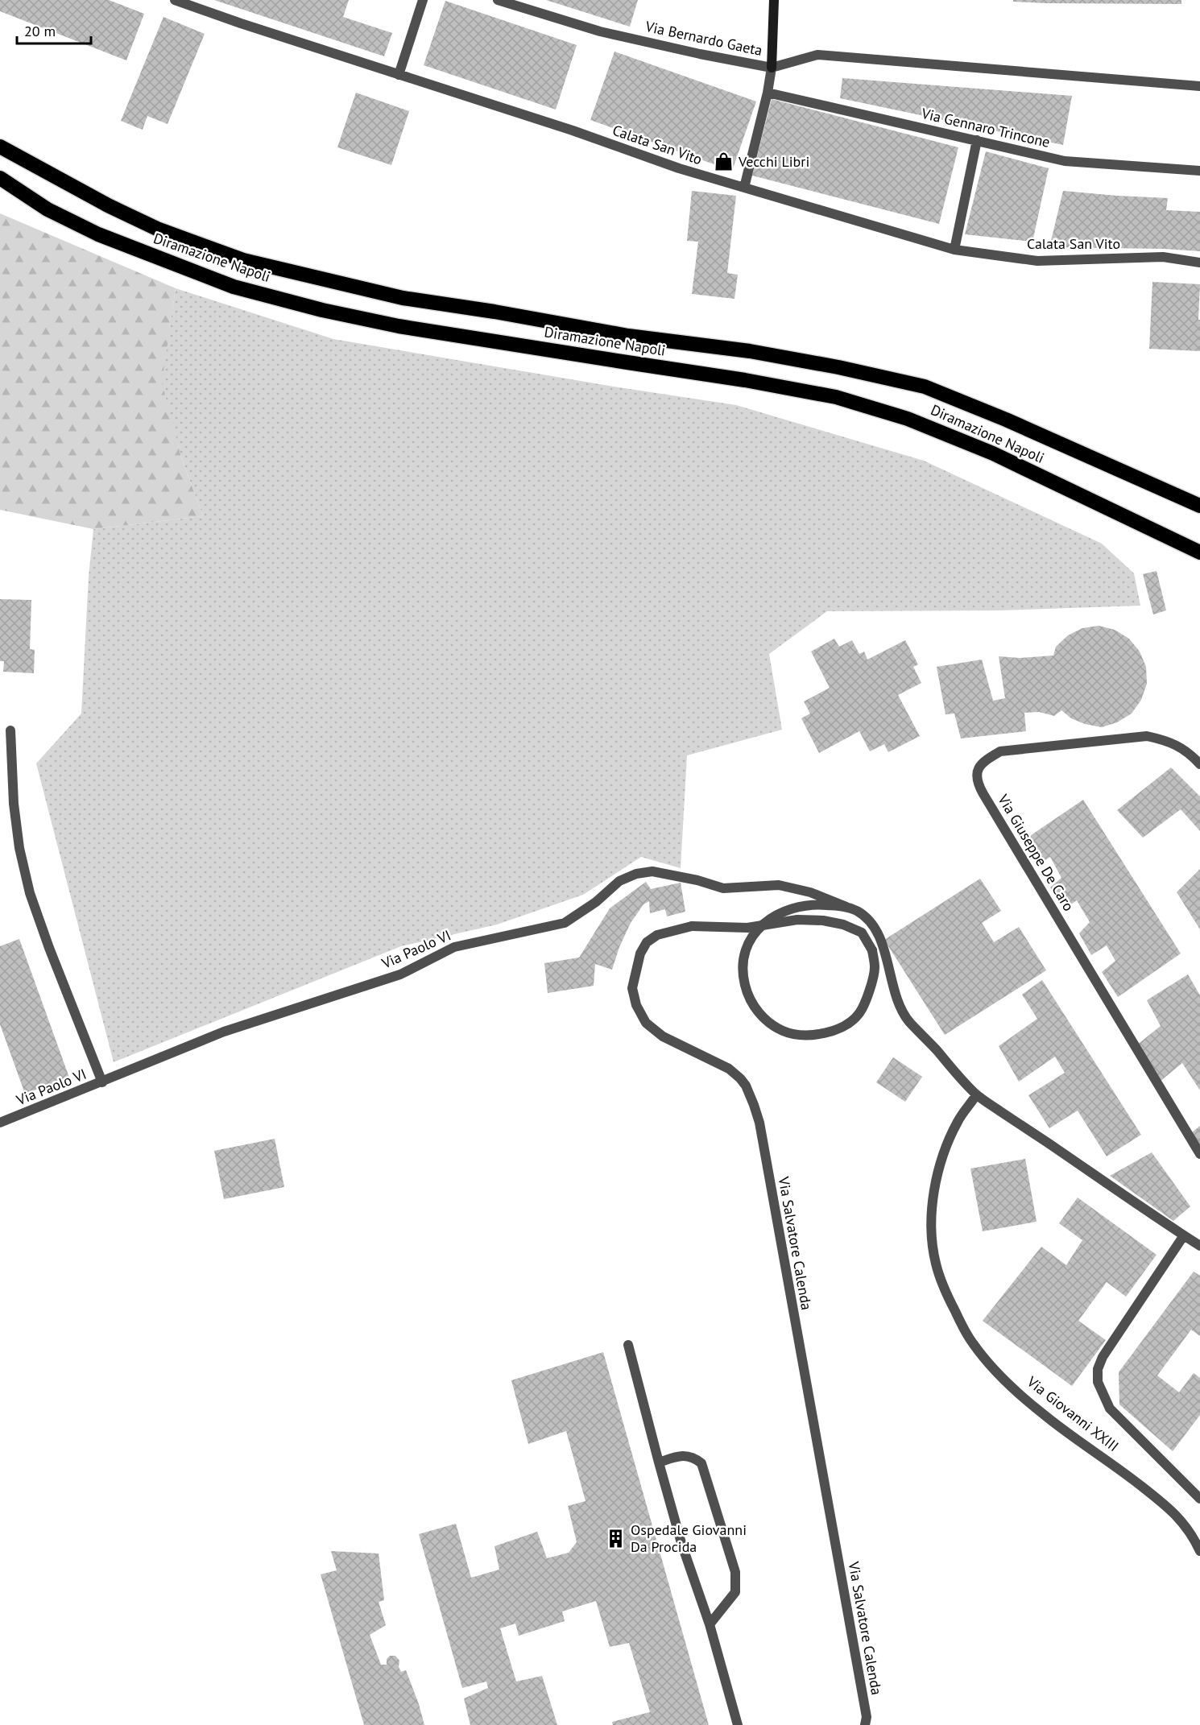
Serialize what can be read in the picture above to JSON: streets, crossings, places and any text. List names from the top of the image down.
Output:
{
  "streets": {
    "highway": ["Diramazione Napoli"],
    "street": [
      "Via Bernardo Gaeta",
      "Via Gennaro Trincone",
      "Calata San Vito",
      "Via Giuseppe De Caro",
      "Via Paolo VI",
      "Via Salvatore Calenda",
      "Via Giovanni XXIII"
    ]
  },
  "crossings": [
    ["Via Paolo VI", "Via Salvatore Calenda"],
    ["Via Salvatore Calenda", "Via Giovanni XXIII"]
  ],
  "places": {
    "shop": ["Vecchi Libri"],
    "building": ["Ospedale Giovanni Da Procida"]
  },
  "scale_bar": "20 m"
}
